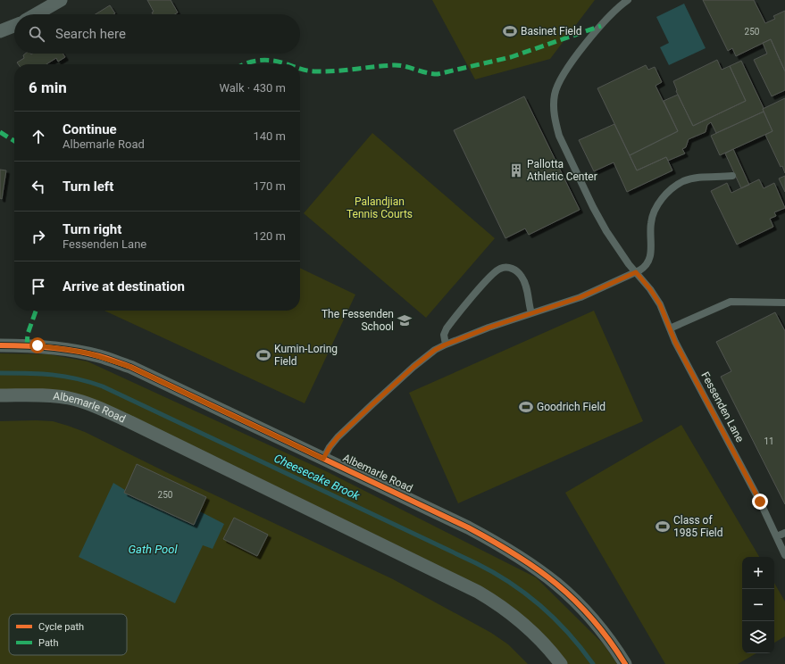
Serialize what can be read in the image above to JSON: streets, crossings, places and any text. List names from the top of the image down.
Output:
{
  "streets": {
    "street": ["Albemarle Road"],
    "lane": ["Fessenden Lane"]
  },
  "water": ["Cheesecake Brook", "Gath Pool"],
  "parks": ["Palandjian Tennis Courts"],
  "places": {
    "sports": [
      "Basinet Field",
      "Kumin-Loring Field",
      "Goodrich Field",
      "Class of 1985 Field"
    ],
    "building": ["Pallotta Athletic Center"],
    "school or university": ["The Fessenden School"]
  },
  "house_numbers": ["250", "11", "250"],
  "legend": ["Cycle path", "Path"],
  "page": {
    "search": "Search here",
    "heading": ["6 min", "Walk · 430 m"],
    "list": [
      ["Continue", "Albemarle Road", "140 m"],
      ["Turn left", "170 m"],
      ["Turn right", "Fessenden Lane", "120 m"],
      "Arrive at destination"
    ],
    "map_buttons": ["+", "−"]
  }
}
